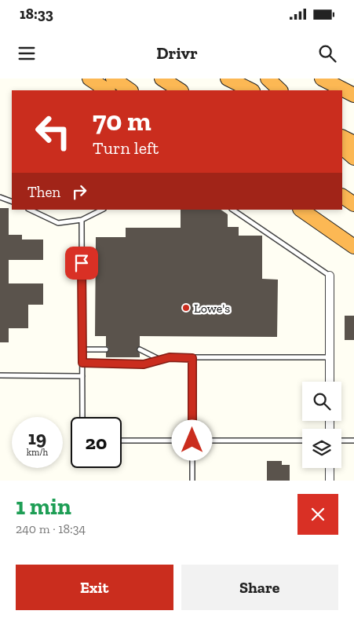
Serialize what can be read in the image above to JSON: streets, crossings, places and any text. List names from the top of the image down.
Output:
{
  "places": ["Lowe's"],
  "page": {
    "status": "18:33",
    "header": "Drivr",
    "turn": ["70 m", "Turn left"],
    "then": "Then",
    "speed": "19 km/h",
    "limit": "20",
    "heading": ["1 min", "240 m · 18:34"],
    "buttons": ["Exit", "Share"]
  }
}
